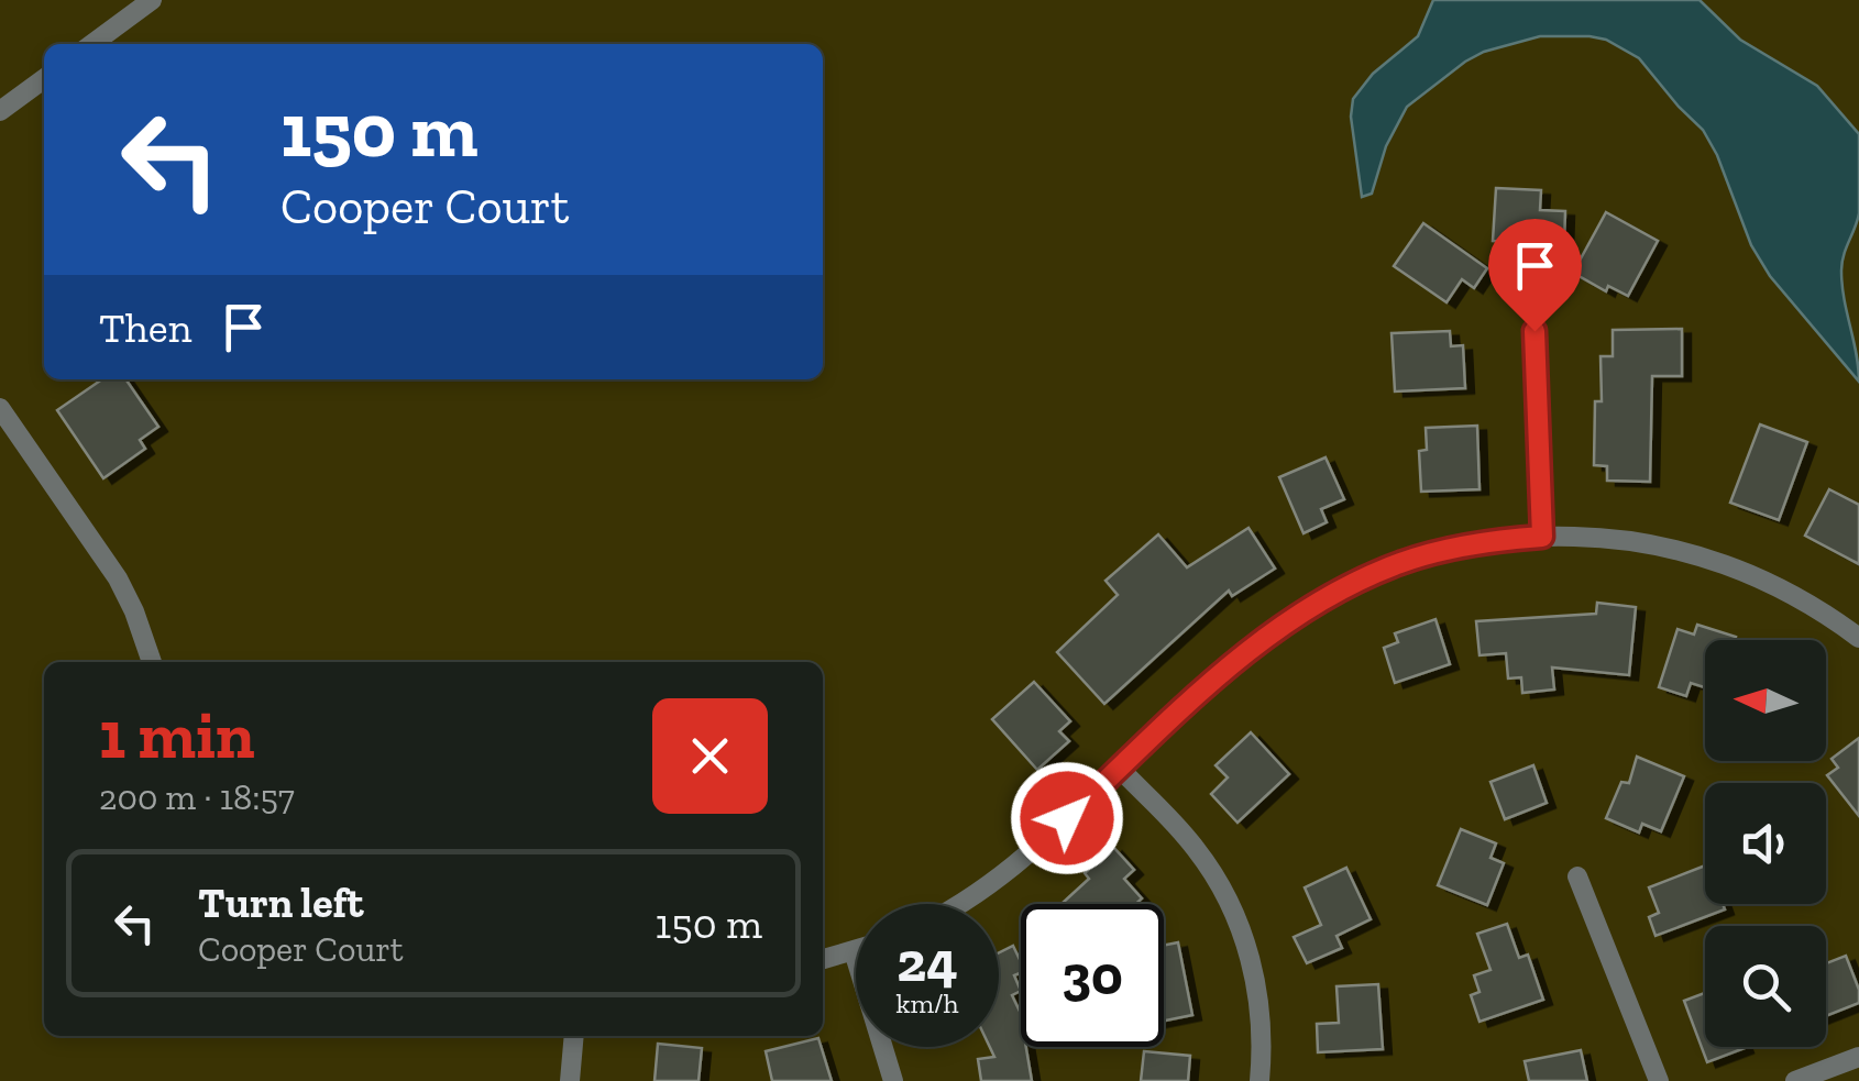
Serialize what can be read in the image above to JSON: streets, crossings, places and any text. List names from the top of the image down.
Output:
{
  "north": "left",
  "page": {
    "turn": ["150 m", "Cooper Court"],
    "then": "Then",
    "heading": ["1 min", "200 m · 18:57"],
    "list": [
      {
        "name": "Turn left",
        "note": "Cooper Court",
        "value": "150 m"
      }
    ],
    "speed": "24 km/h",
    "limit": "30"
  }
}
